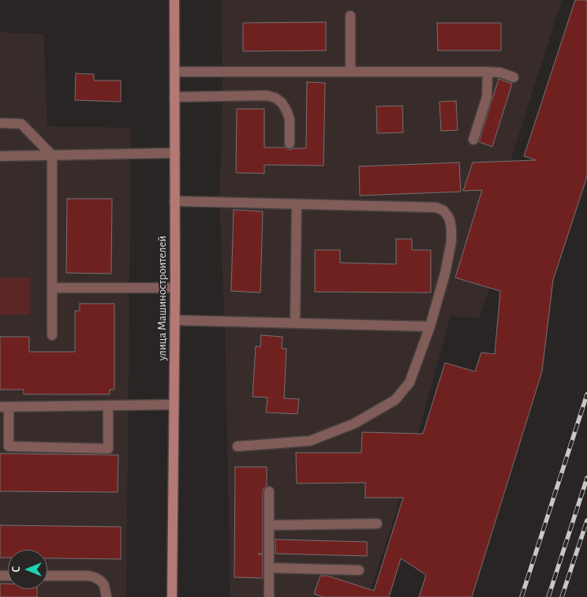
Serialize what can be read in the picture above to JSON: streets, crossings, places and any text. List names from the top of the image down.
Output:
{
  "streets": {
    "main road": ["улица Машиностроителей"]
  },
  "north": "left"
}
